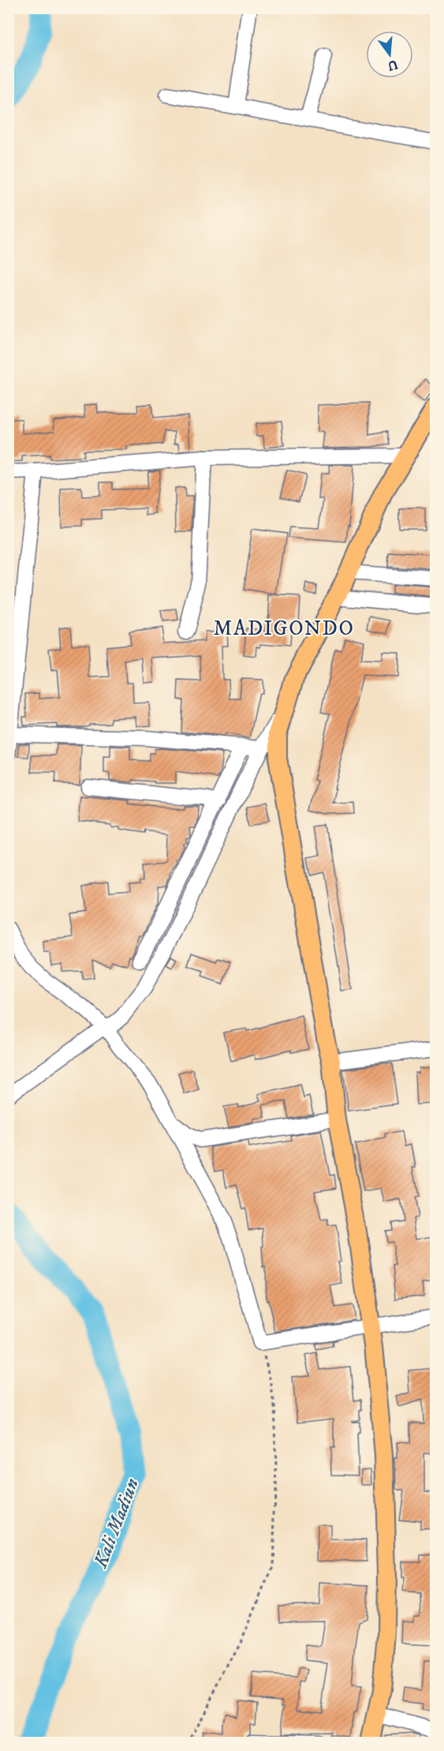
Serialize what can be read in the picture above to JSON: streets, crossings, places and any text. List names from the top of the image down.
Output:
{
  "districts": ["MADIGONDO"],
  "water": ["Kali Madiun"],
  "north": "bottom"
}
